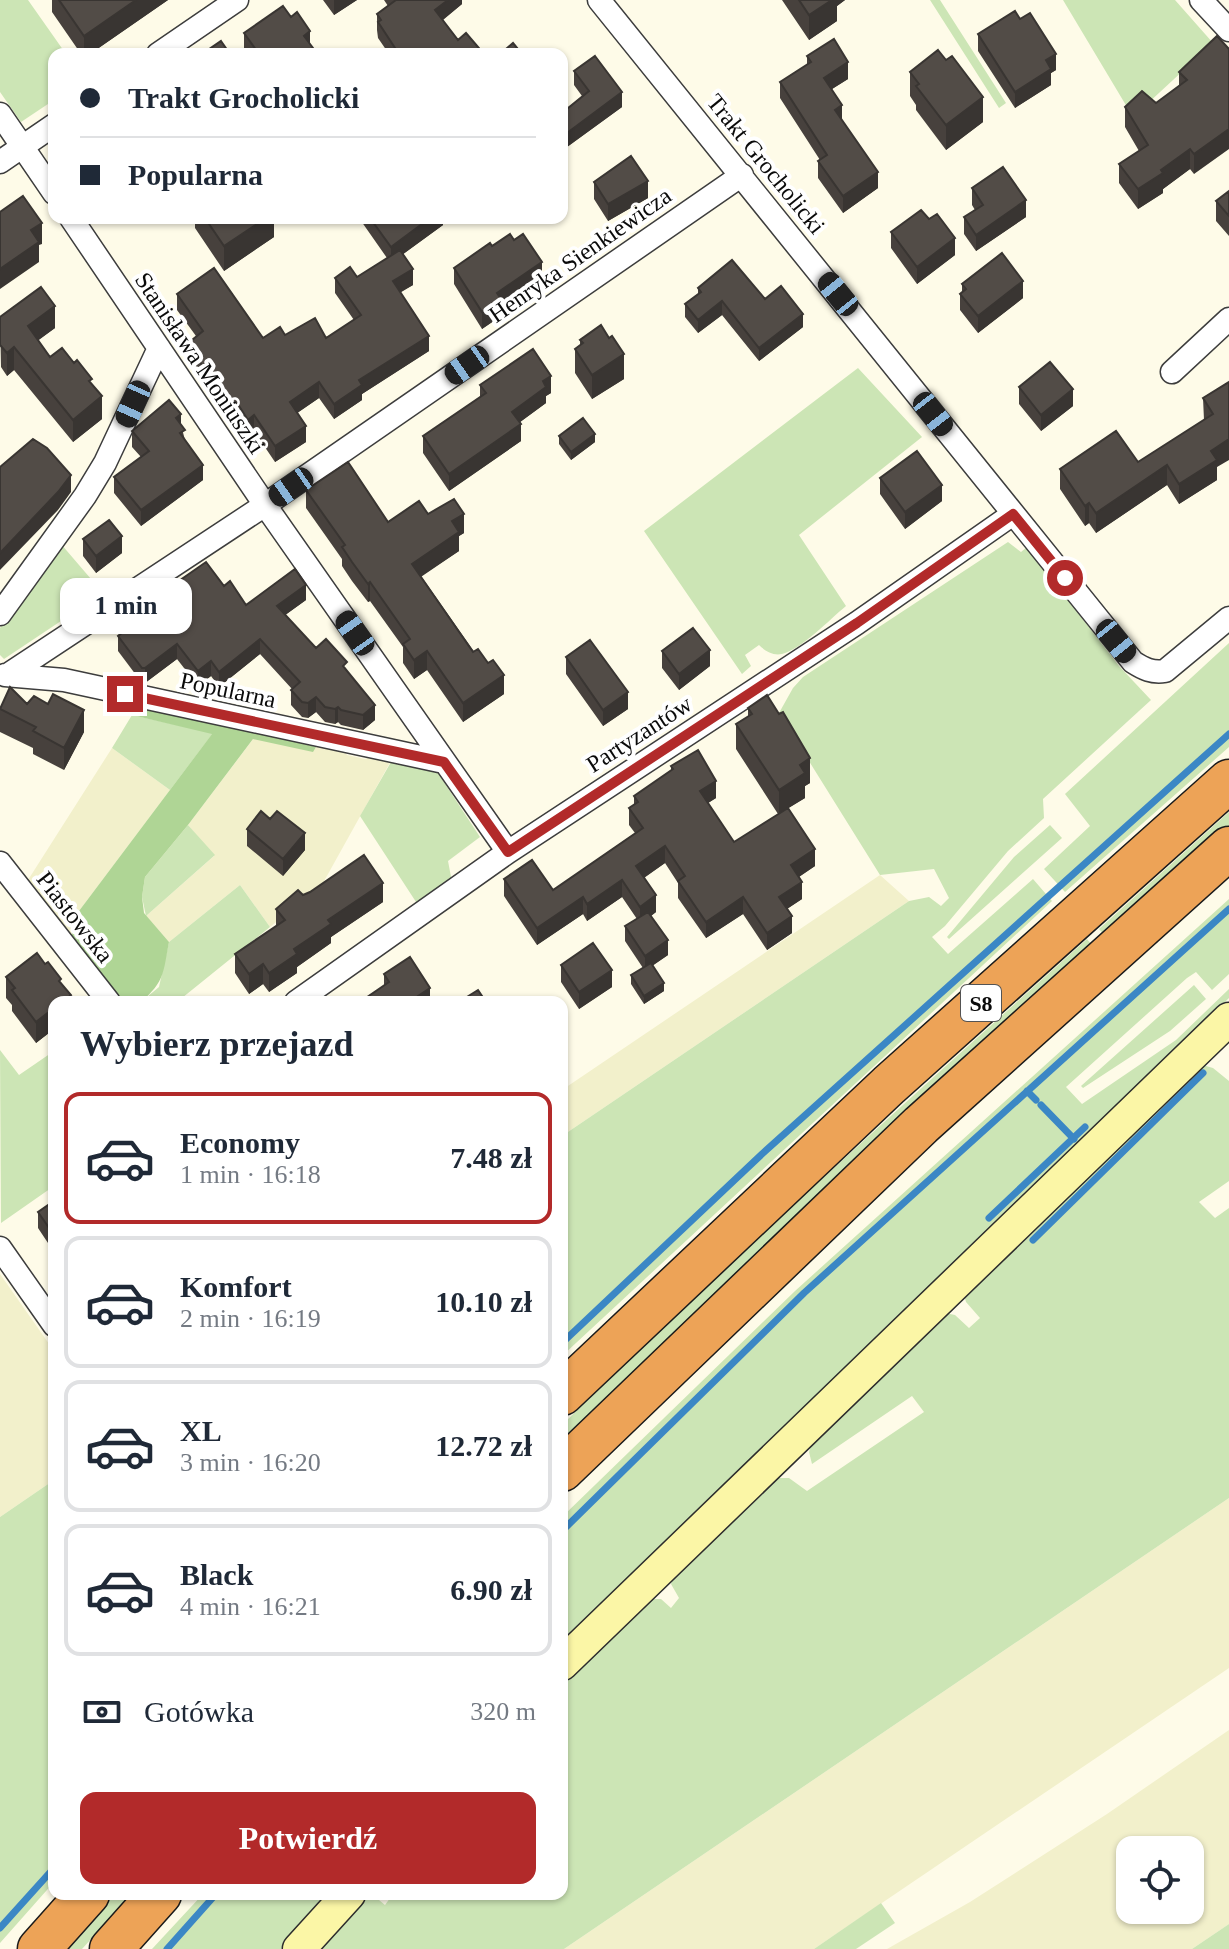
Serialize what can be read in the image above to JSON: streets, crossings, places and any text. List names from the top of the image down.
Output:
{
  "streets": {
    "highway": ["S8"],
    "street": [
      "Trakt Grocholicki",
      "Henryka Sienkiewicza",
      "Stanisława Moniuszki",
      "Popularna",
      "Partyzantów",
      "Piastowska"
    ]
  },
  "crossings": [
    ["Trakt Grocholicki", "Henryka Sienkiewicza"],
    ["Trakt Grocholicki", "Partyzantów"],
    ["Henryka Sienkiewicza", "Stanisława Moniuszki"],
    ["Henryka Sienkiewicza", "Popularna"],
    ["Stanisława Moniuszki", "Popularna"],
    ["Stanisława Moniuszki", "Partyzantów"]
  ],
  "page": {
    "banner": ["Trakt Grocholicki", "Popularna"],
    "bubble": "1 min",
    "heading": "Wybierz przejazd",
    "list": [
      {
        "name": "Economy",
        "note": "1 min · 16:18",
        "value": "7.48 zł"
      },
      {
        "name": "Komfort",
        "note": "2 min · 16:19",
        "value": "10.10 zł"
      },
      {
        "name": "XL",
        "note": "3 min · 16:20",
        "value": "12.72 zł"
      },
      {
        "name": "Black",
        "note": "4 min · 16:21",
        "value": "6.90 zł"
      }
    ],
    "pay": ["Gotówka", "320 m"],
    "buttons": "Potwierdź"
  }
}
